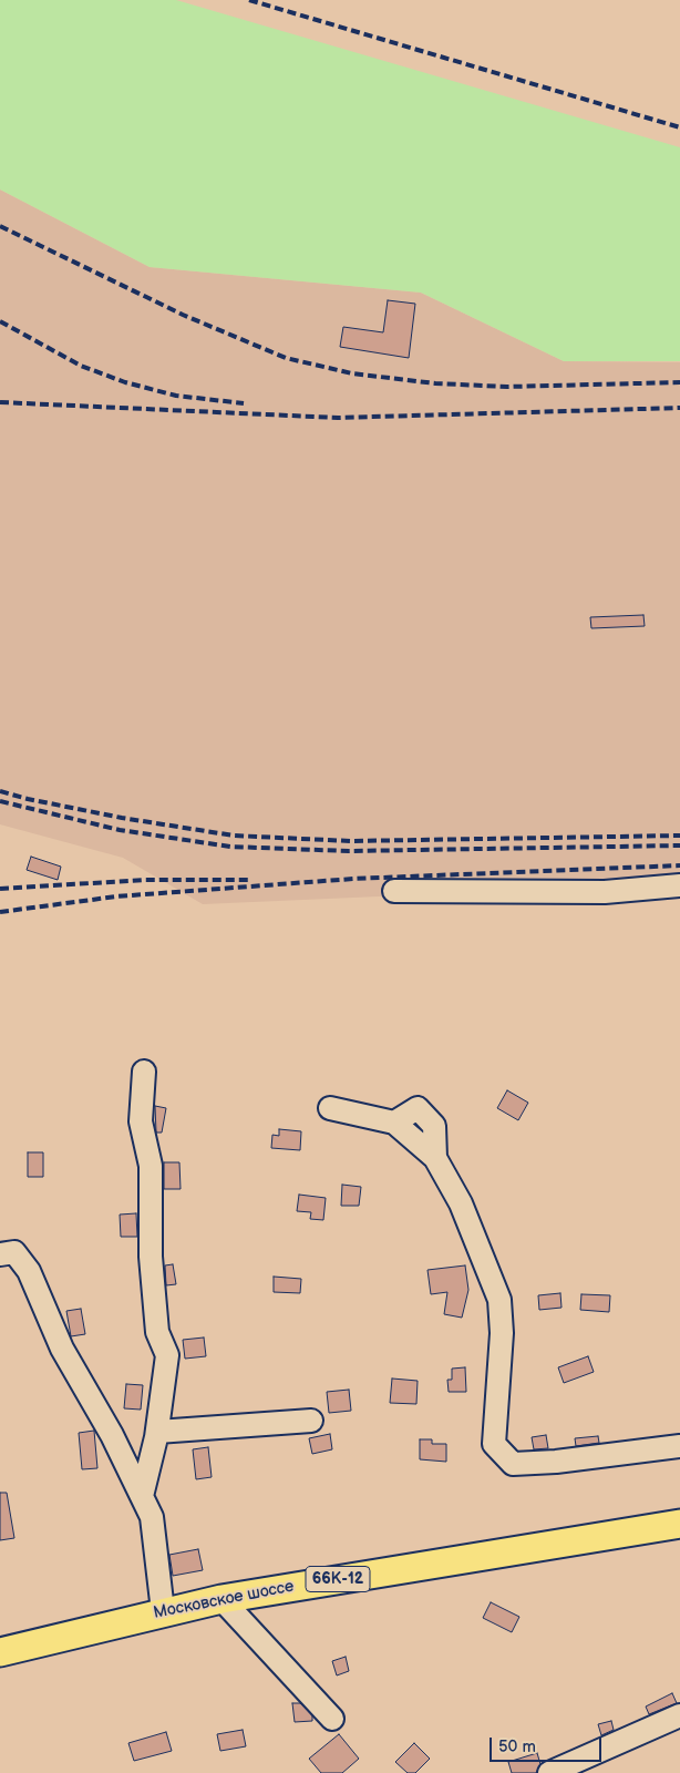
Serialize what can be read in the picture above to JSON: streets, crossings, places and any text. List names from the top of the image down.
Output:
{
  "streets": {
    "main road": ["66К-12", "Московское шоссе"]
  },
  "scale_bar": "50 m"
}
